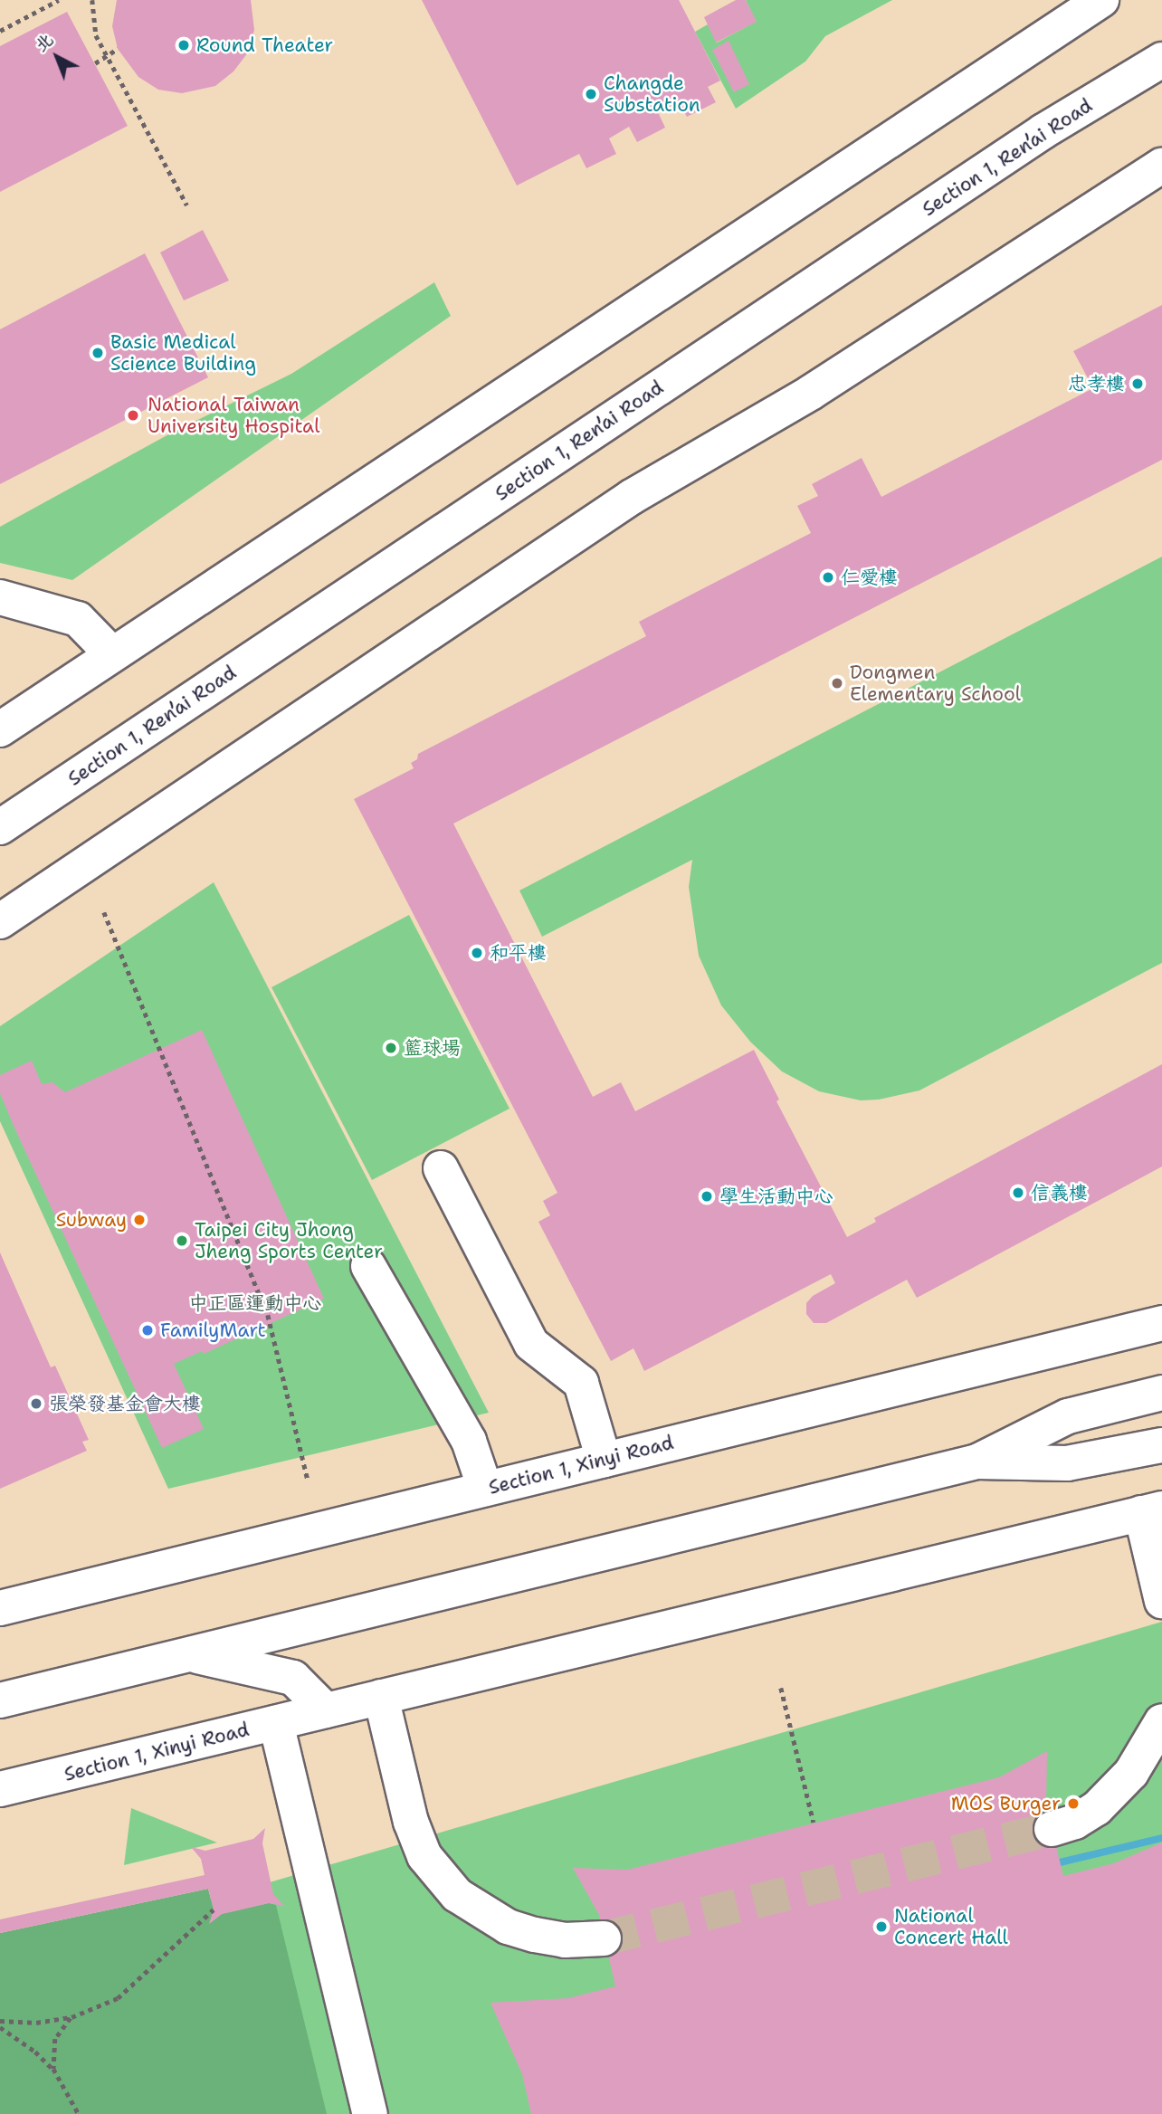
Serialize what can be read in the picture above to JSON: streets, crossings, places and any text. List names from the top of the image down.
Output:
{
  "streets": {
    "main road": ["Section 1, Ren’ai Road", "Section 1, Xinyi Road"]
  },
  "parks": ["中正區運動中心"],
  "places": [
    "Round Theater",
    "Changde Substation",
    "Basic Medical Science Building",
    "忠孝樓",
    "National Taiwan University Hospital",
    "仁愛樓",
    "Dongmen Elementary School",
    "和平樓",
    "籃球場",
    "信義樓",
    "學生活動中心",
    "Subway",
    "Taipei City Jhong Jheng Sports Center",
    "FamilyMart",
    "張榮發基金會大樓",
    "MOS Burger",
    "National Concert Hall"
  ],
  "north": "top left"
}
